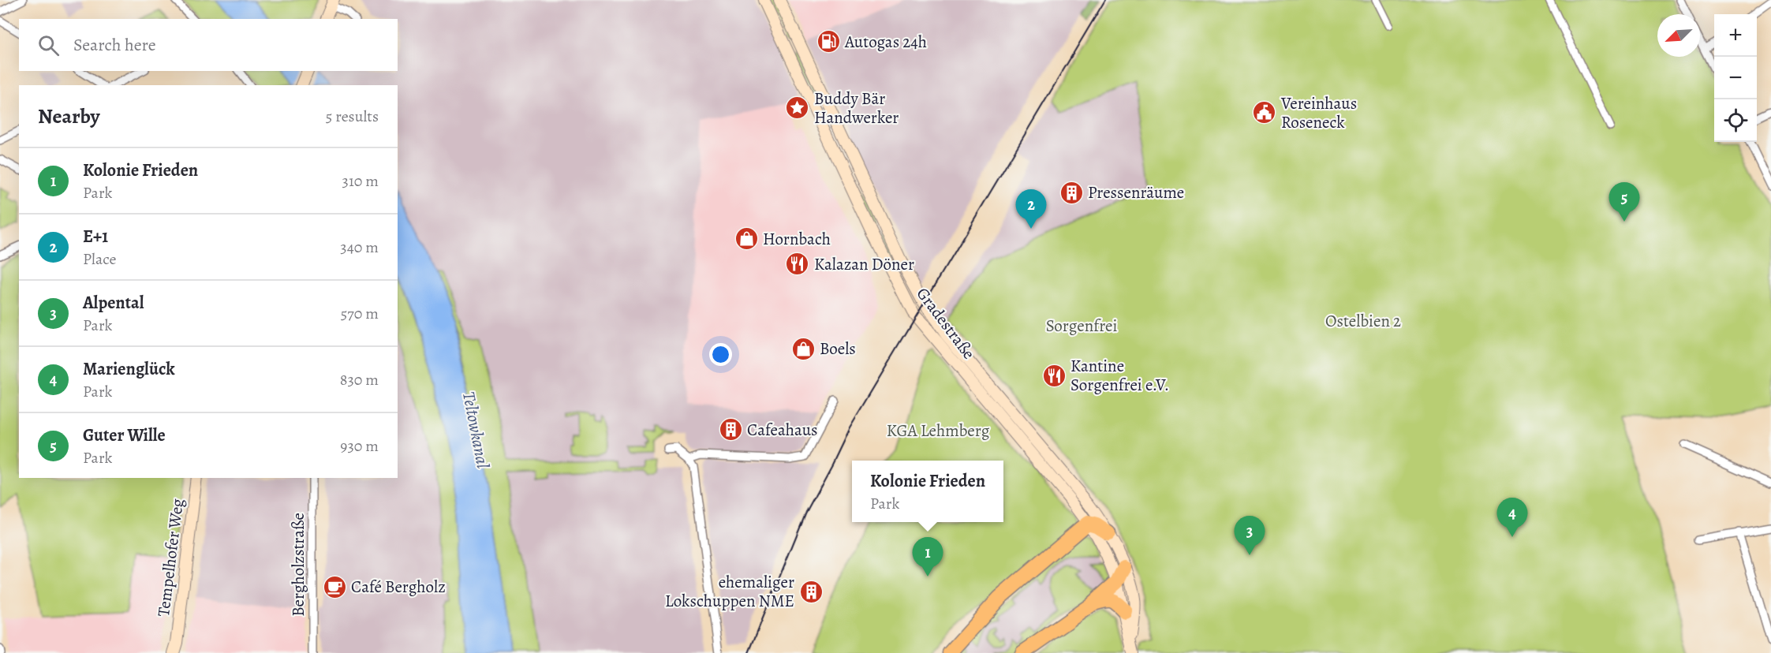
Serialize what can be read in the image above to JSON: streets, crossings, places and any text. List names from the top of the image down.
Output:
{
  "streets": {
    "main road": ["Gradestraße", "Tempelhofer Weg"],
    "street": ["Bergholzstraße"]
  },
  "water": ["Teltowkanal"],
  "parks": ["Ostelbien 2", "Sorgenfrei", "KGA Lehmberg"],
  "places": {
    "fuel station": ["Autogas 24h"],
    "place": ["Buddy Bär Handwerker"],
    "public building": ["Vereinhaus Roseneck"],
    "building": ["Pressenräume", "Cafeahaus", "ehemaliger Lokschuppen NME"],
    "shop": ["Hornbach", "Boels"],
    "restaurant": ["Kalazan Döner", "Kantine Sorgenfrei e.V."],
    "cafe": ["Café Bergholz"]
  },
  "north": "bottom left",
  "page": {
    "map_buttons": ["+", "−"],
    "search": "Search here",
    "heading": ["Nearby", "5 results"],
    "list": [
      {
        "mark": "1",
        "name": "Kolonie Frieden",
        "note": "Park",
        "value": "310 m"
      },
      {
        "mark": "2",
        "name": "E+1",
        "note": "Place",
        "value": "340 m"
      },
      {
        "mark": "3",
        "name": "Alpental",
        "note": "Park",
        "value": "570 m"
      },
      {
        "mark": "4",
        "name": "Marienglück",
        "note": "Park",
        "value": "830 m"
      },
      {
        "mark": "5",
        "name": "Guter Wille",
        "note": "Park",
        "value": "930 m"
      }
    ],
    "pins": [
      "5",
      "2",
      "4",
      "3",
      "1"
    ],
    "popup": ["Kolonie Frieden", "Park"]
  }
}
